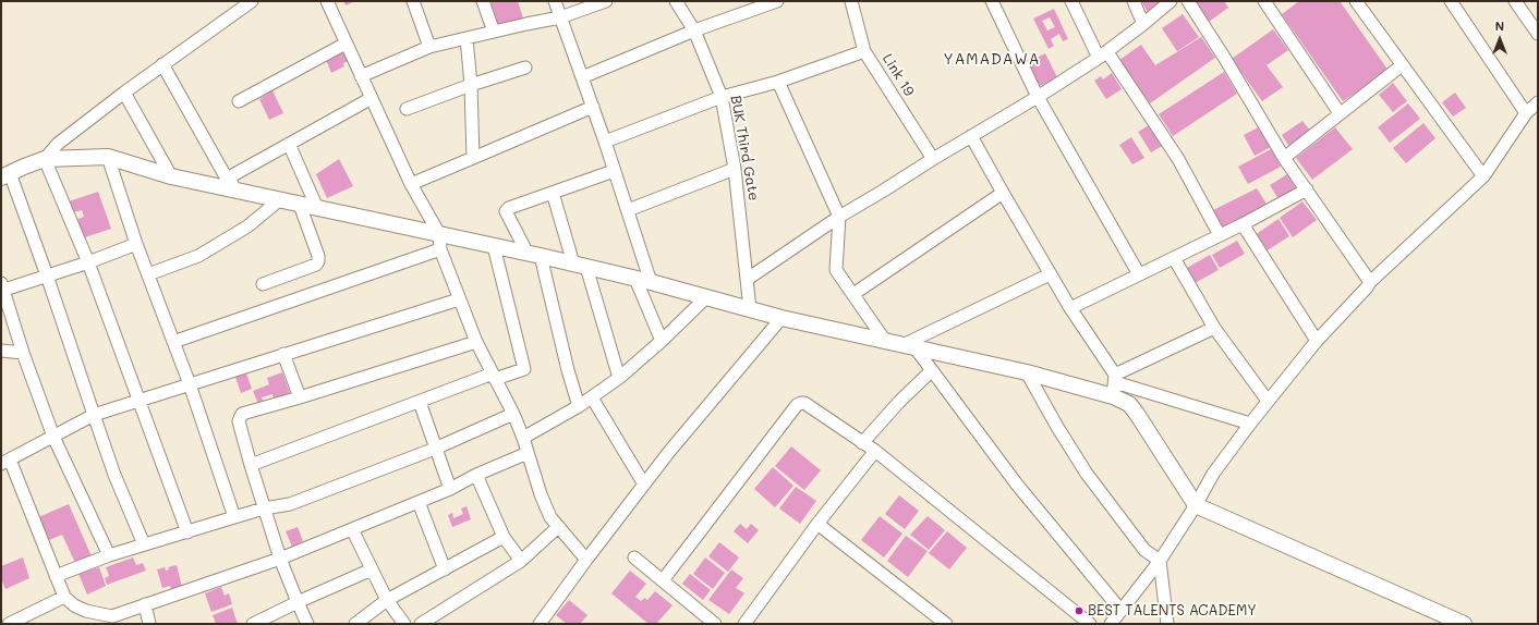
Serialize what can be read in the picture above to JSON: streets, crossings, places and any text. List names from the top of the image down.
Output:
{
  "streets": {
    "street": ["Link 19", "BUK Third Gate"]
  },
  "districts": ["YAMADAWA"],
  "places": ["BEST TALENTS ACADEMY"],
  "north": "top"
}
